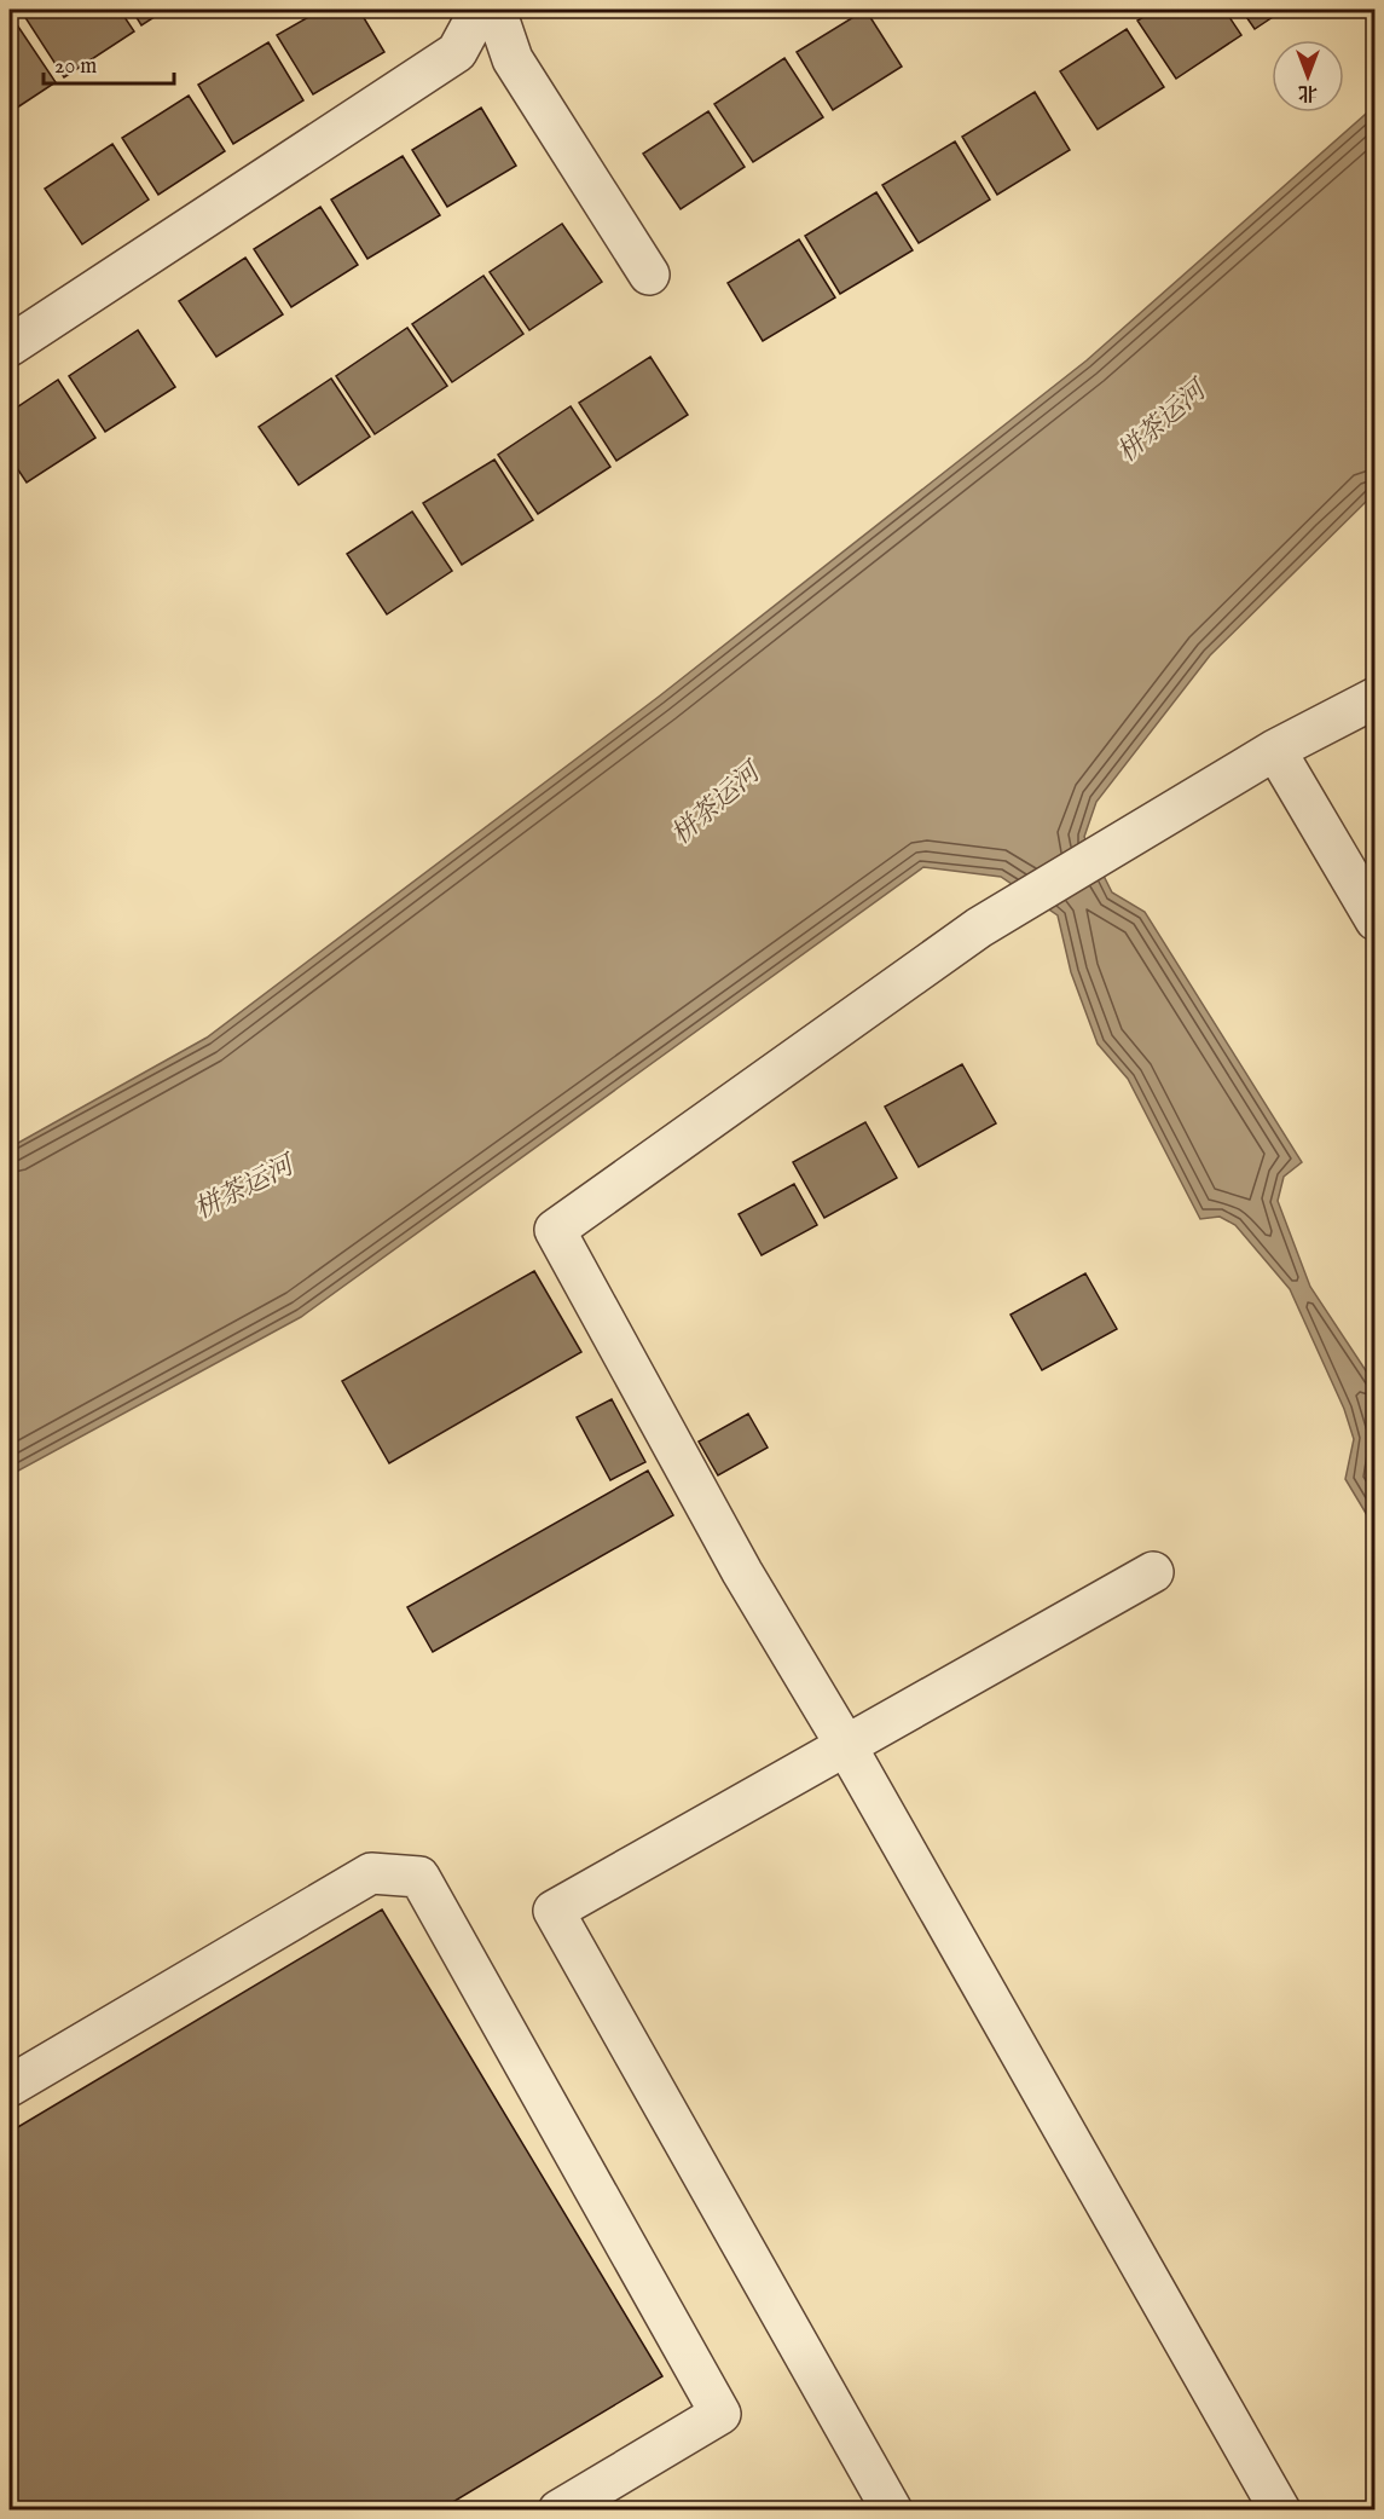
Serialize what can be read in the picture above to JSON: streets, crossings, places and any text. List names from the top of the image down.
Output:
{
  "water": ["栟茶运河"],
  "scale_bar": "20 m",
  "north": "bottom"
}
